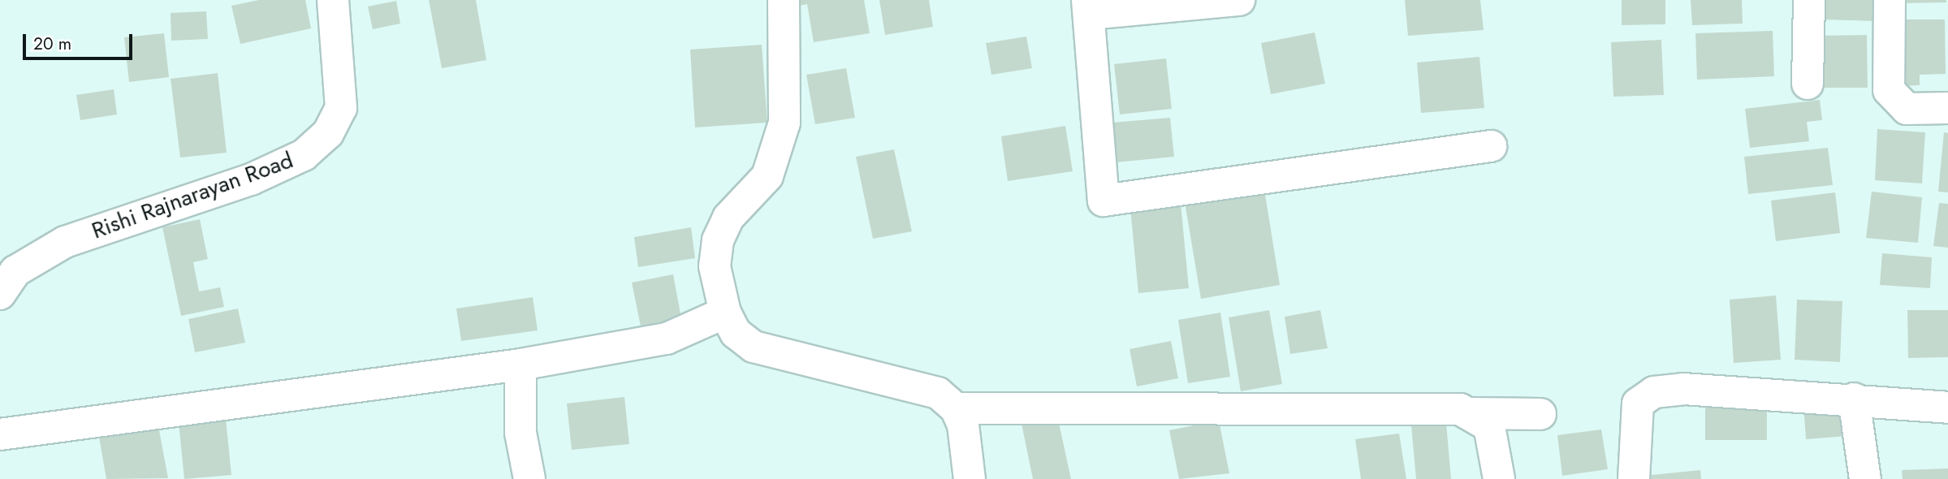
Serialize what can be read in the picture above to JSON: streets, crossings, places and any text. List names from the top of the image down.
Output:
{
  "streets": {
    "street": ["Rishi Rajnarayan Road"]
  },
  "scale_bar": "20 m"
}
